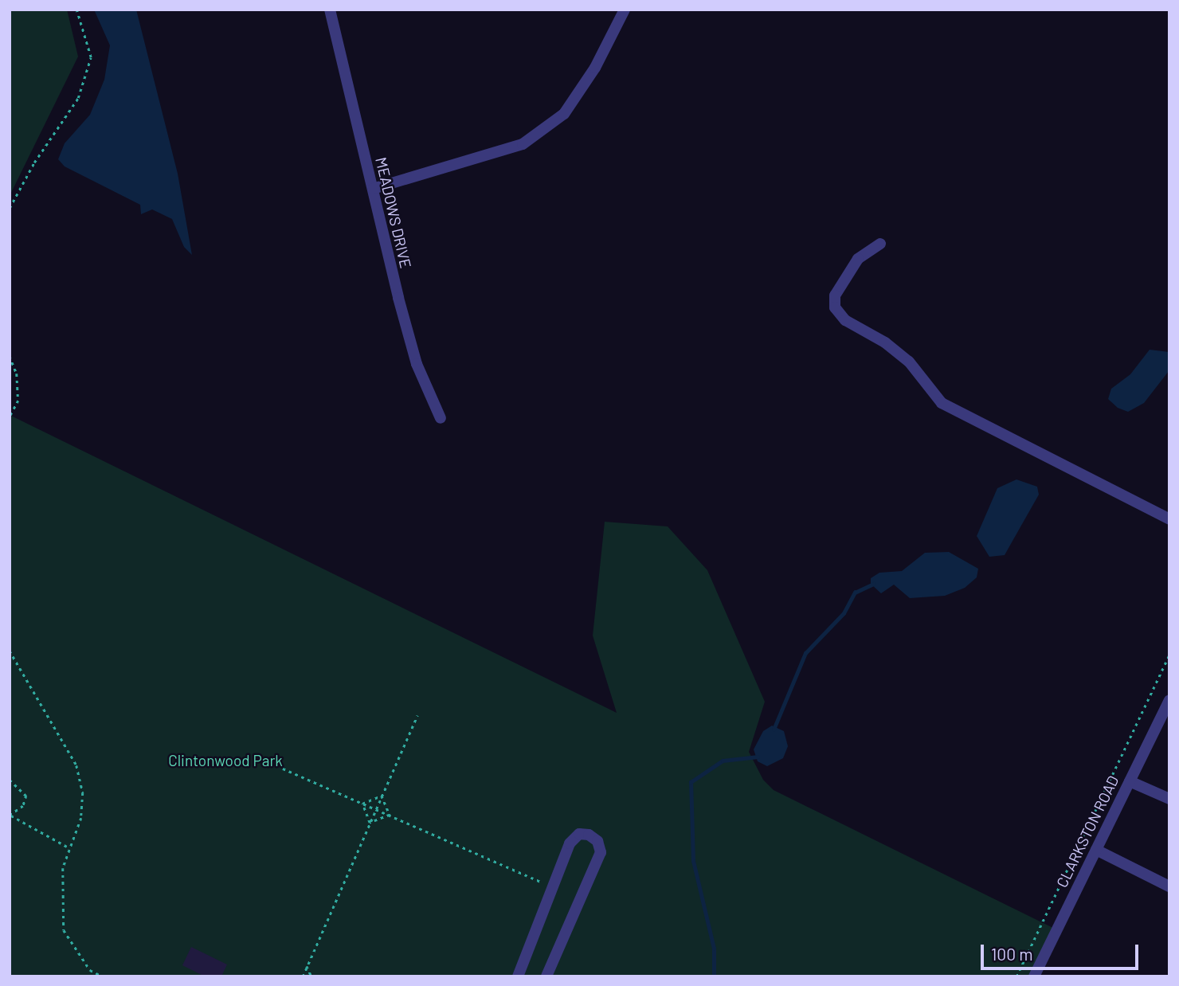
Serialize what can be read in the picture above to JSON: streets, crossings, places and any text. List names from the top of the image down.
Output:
{
  "streets": {
    "street": ["MEADOWS DRIVE", "CLARKSTON ROAD"]
  },
  "parks": ["Clintonwood Park"],
  "scale_bar": "100 m"
}
